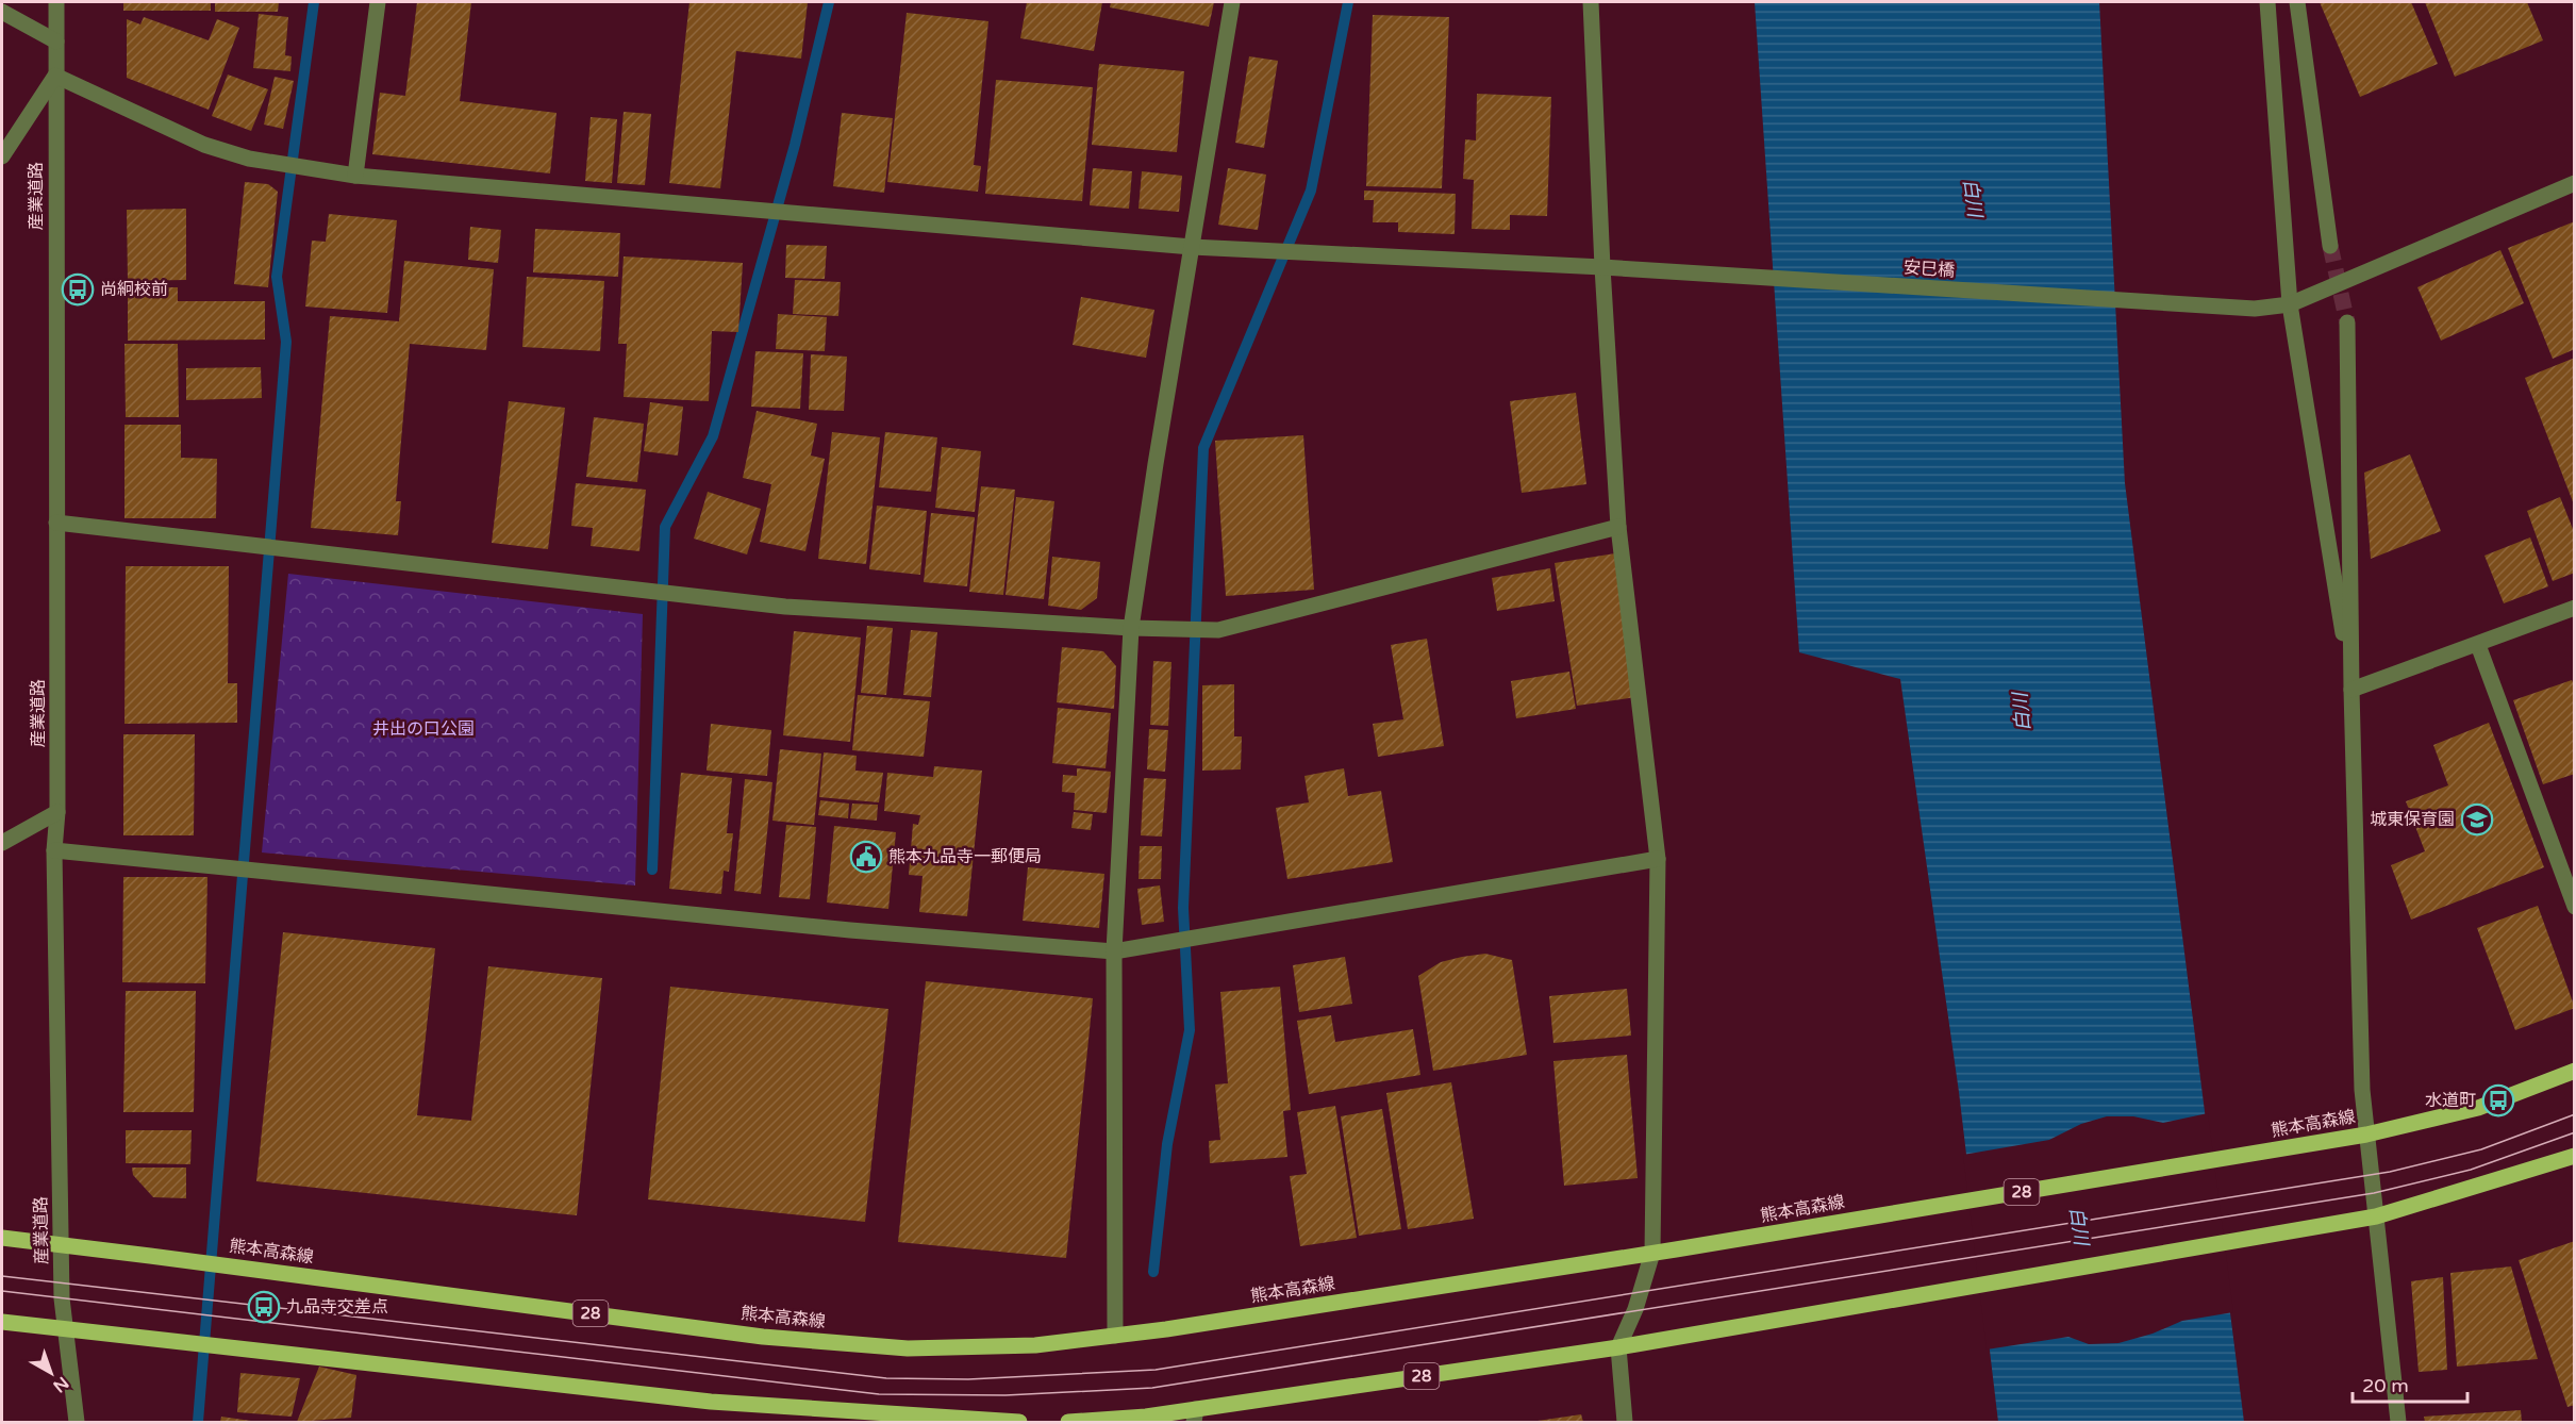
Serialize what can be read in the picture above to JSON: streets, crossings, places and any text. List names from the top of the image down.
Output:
{
  "streets": {
    "main road": ["熊本高森線", "28"],
    "street": ["産業道路", "安巳橋"]
  },
  "crossings": [
    ["産業道路", "安巳橋"],
    ["産業道路", "熊本高森線"]
  ],
  "water": ["白川"],
  "parks": ["井出の口公園"],
  "places": {
    "bus stop": ["尚絅校前", "水道町", "九品寺交差点"],
    "school or university": ["城東保育園"],
    "public building": ["熊本九品寺一郵便局"]
  },
  "scale_bar": "20 m",
  "north": "bottom right"
}
